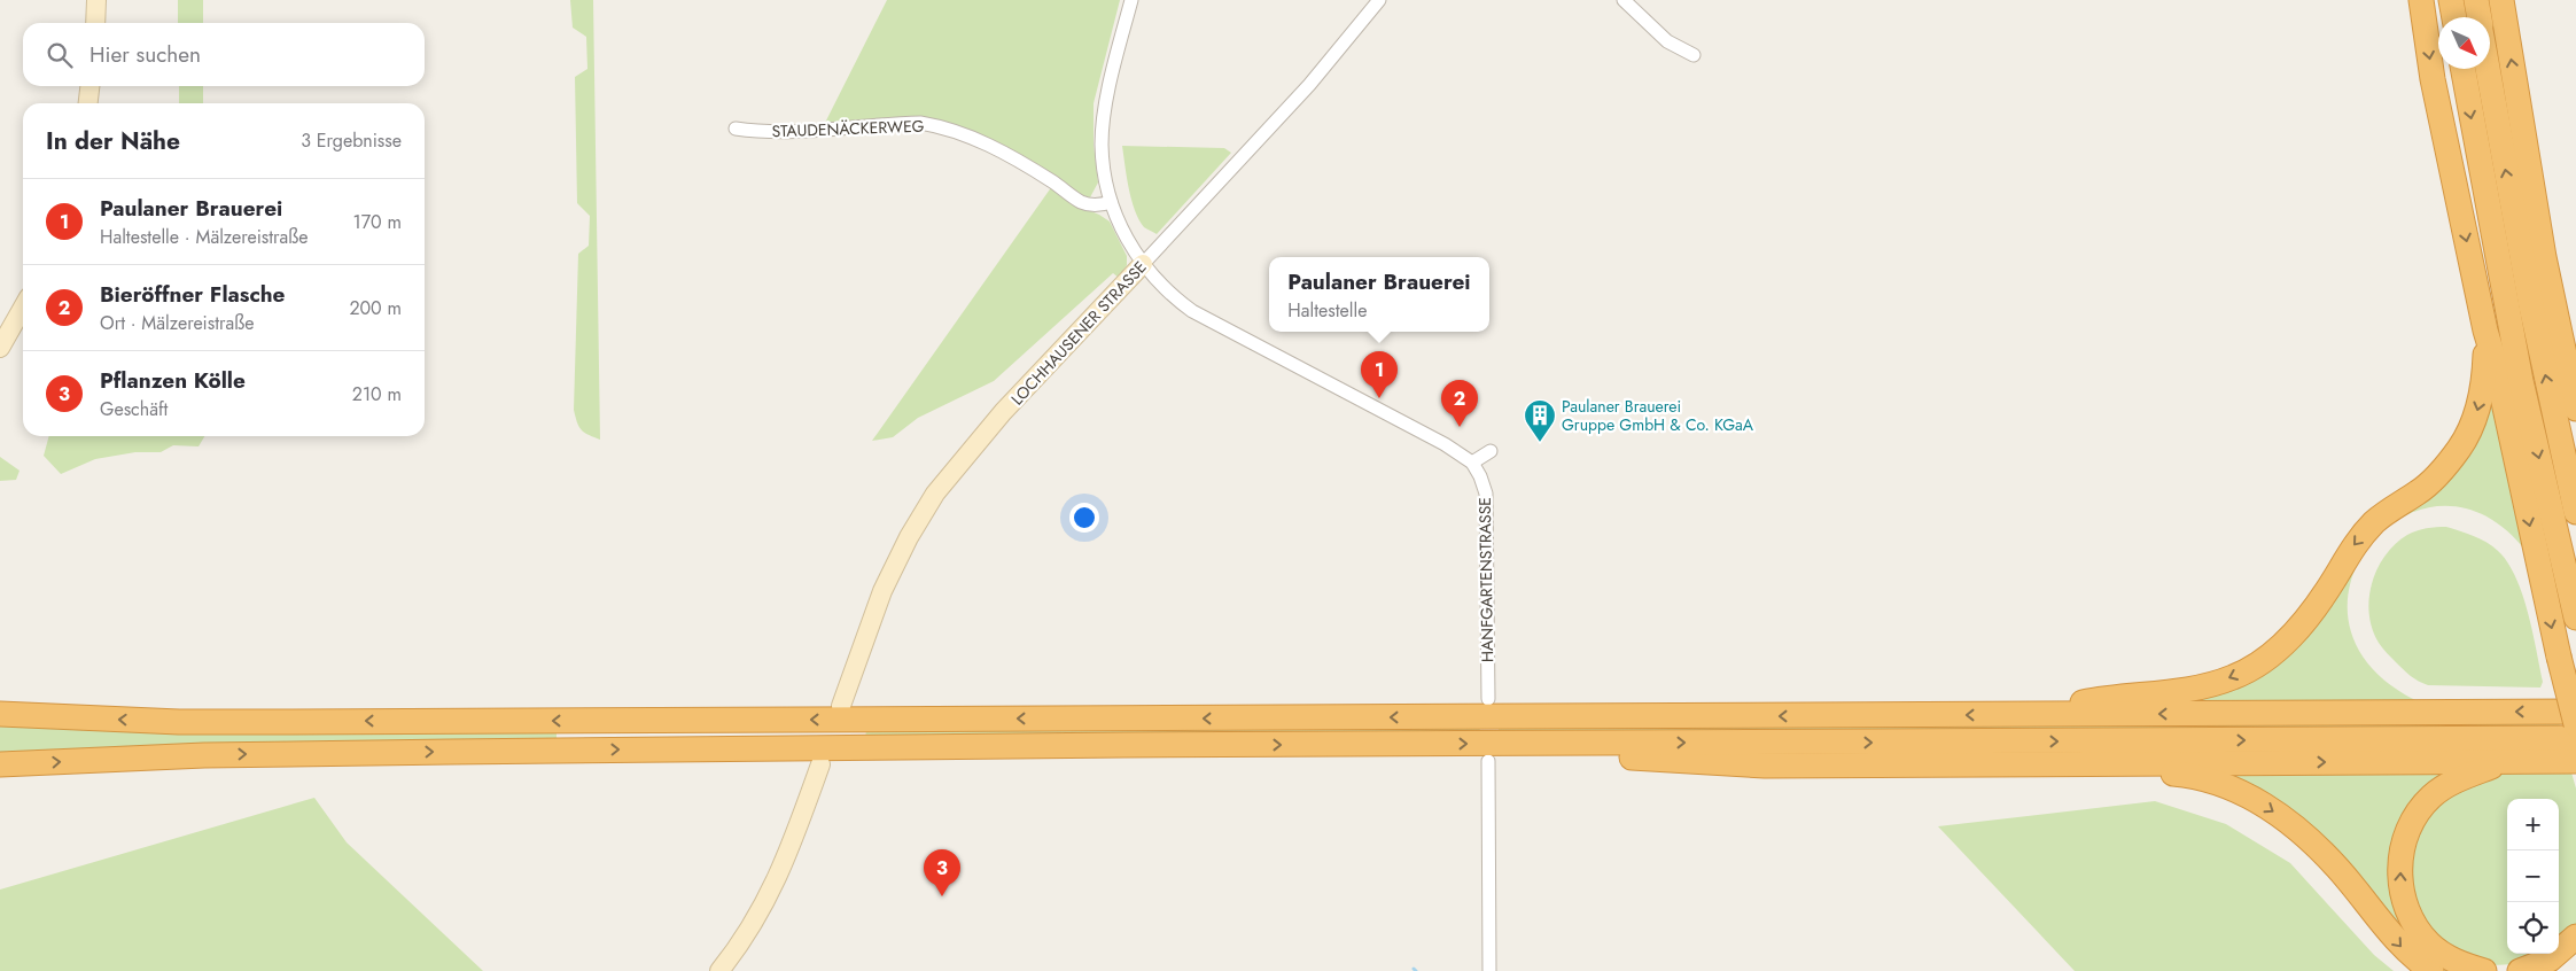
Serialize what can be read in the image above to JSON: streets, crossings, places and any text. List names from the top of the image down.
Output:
{
  "streets": {
    "street": ["STAUDENÄCKERWEG", "LOCHHAUSENER STRASSE", "HANFGARTENSTRASSE"]
  },
  "places": {
    "building": ["Paulaner Brauerei Gruppe GmbH & Co. KGaA"]
  },
  "north": "bottom right",
  "page": {
    "search": "Hier suchen",
    "heading": ["In der Nähe", "3 Ergebnisse"],
    "list": [
      {
        "mark": "1",
        "name": "Paulaner Brauerei",
        "note": "Haltestelle · Mälzereistraße",
        "value": "170 m"
      },
      {
        "mark": "2",
        "name": "Bieröffner Flasche",
        "note": "Ort · Mälzereistraße",
        "value": "200 m"
      },
      {
        "mark": "3",
        "name": "Pflanzen Kölle",
        "note": "Geschäft",
        "value": "210 m"
      }
    ],
    "popup": ["Paulaner Brauerei", "Haltestelle"],
    "pins": ["1", "2", "3"],
    "map_buttons": ["+", "−"]
  }
}
